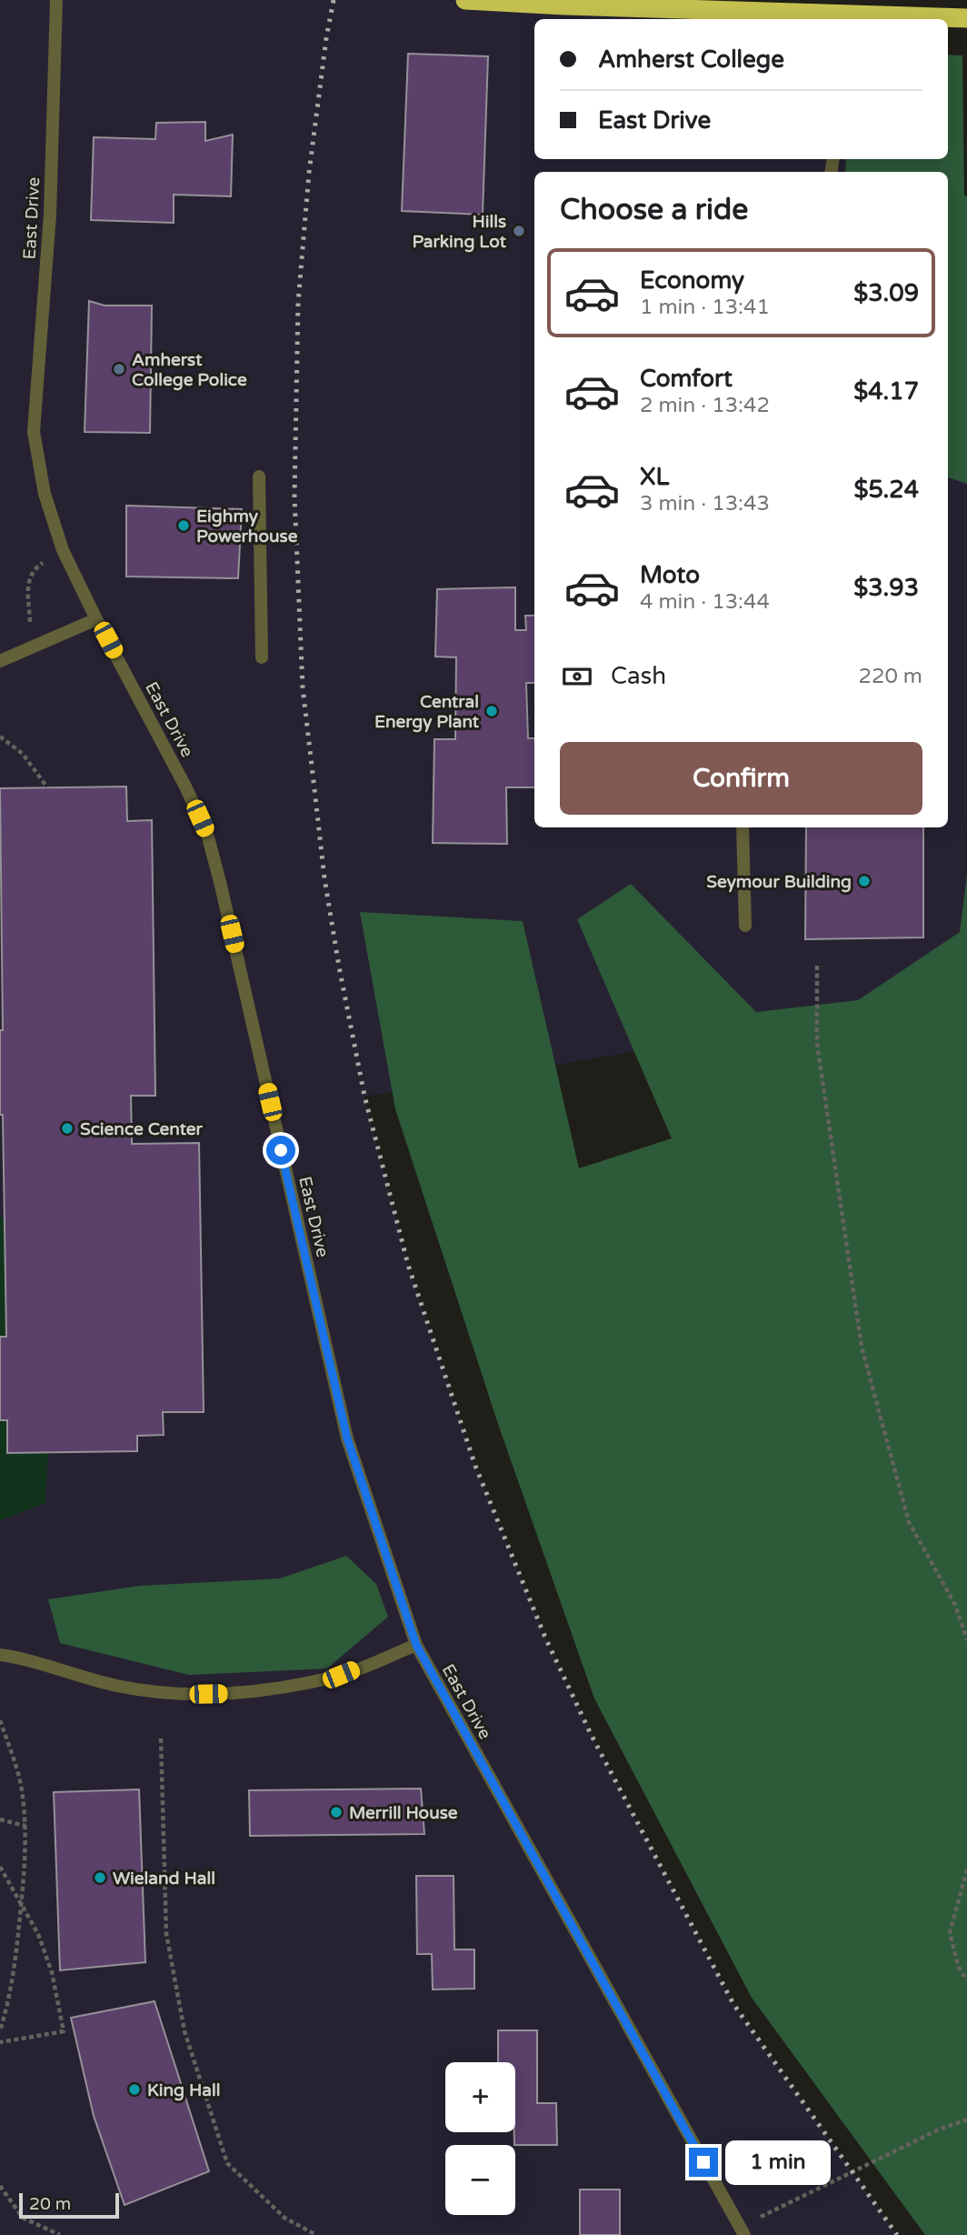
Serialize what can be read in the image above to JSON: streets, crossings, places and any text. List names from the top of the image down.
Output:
{
  "streets": {
    "street": ["East Drive"]
  },
  "places": [
    "Hills Parking Lot",
    "Amherst College Police",
    "Eighmy Powerhouse",
    "Central Energy Plant",
    "Seymour Building",
    "Science Center",
    "Merrill House",
    "Wieland Hall",
    "King Hall"
  ],
  "scale_bar": "20 m",
  "page": {
    "banner": ["Amherst College", "East Drive"],
    "heading": "Choose a ride",
    "list": [
      {
        "name": "Economy",
        "note": "1 min · 13:41",
        "value": "$3.09"
      },
      {
        "name": "Comfort",
        "note": "2 min · 13:42",
        "value": "$4.17"
      },
      {
        "name": "XL",
        "note": "3 min · 13:43",
        "value": "$5.24"
      },
      {
        "name": "Moto",
        "note": "4 min · 13:44",
        "value": "$3.93"
      }
    ],
    "pay": ["Cash", "220 m"],
    "buttons": "Confirm",
    "map_buttons": ["+", "−"],
    "bubble": "1 min",
    "scale": "20 m"
  }
}
